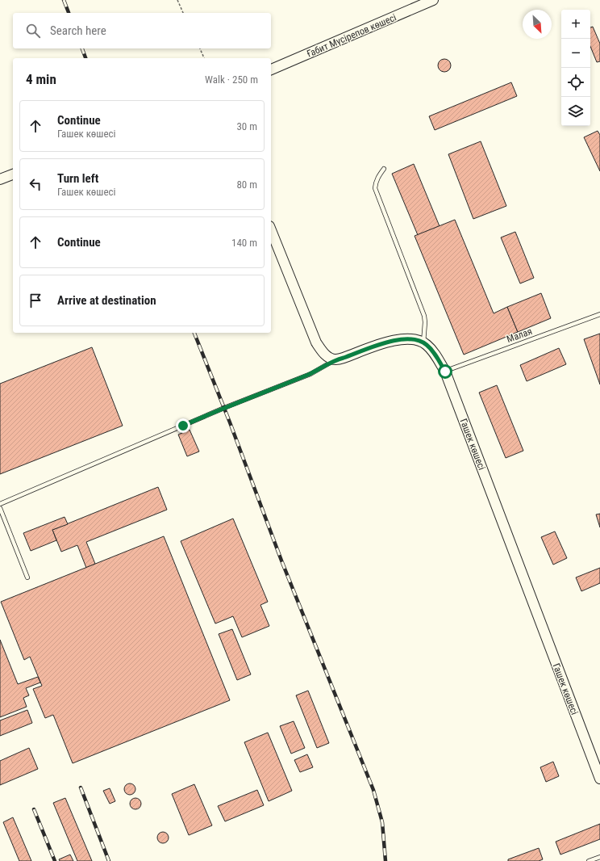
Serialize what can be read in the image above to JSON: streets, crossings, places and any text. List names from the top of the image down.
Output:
{
  "streets": {
    "street": ["Ғабит Мүсірепов көшесі", "Гашек көшесі"],
    "lane": ["Малая"]
  },
  "crossings": [
    ["Малая", "Гашек көшесі"]
  ],
  "north": "bottom right",
  "page": {
    "map_buttons": ["+", "−"],
    "search": "Search here",
    "heading": ["4 min", "Walk · 250 m"],
    "list": [
      ["Continue", "Гашек көшесі", "30 m"],
      ["Turn left", "Гашек көшесі", "80 m"],
      ["Continue", "140 m"],
      "Arrive at destination"
    ]
  }
}
